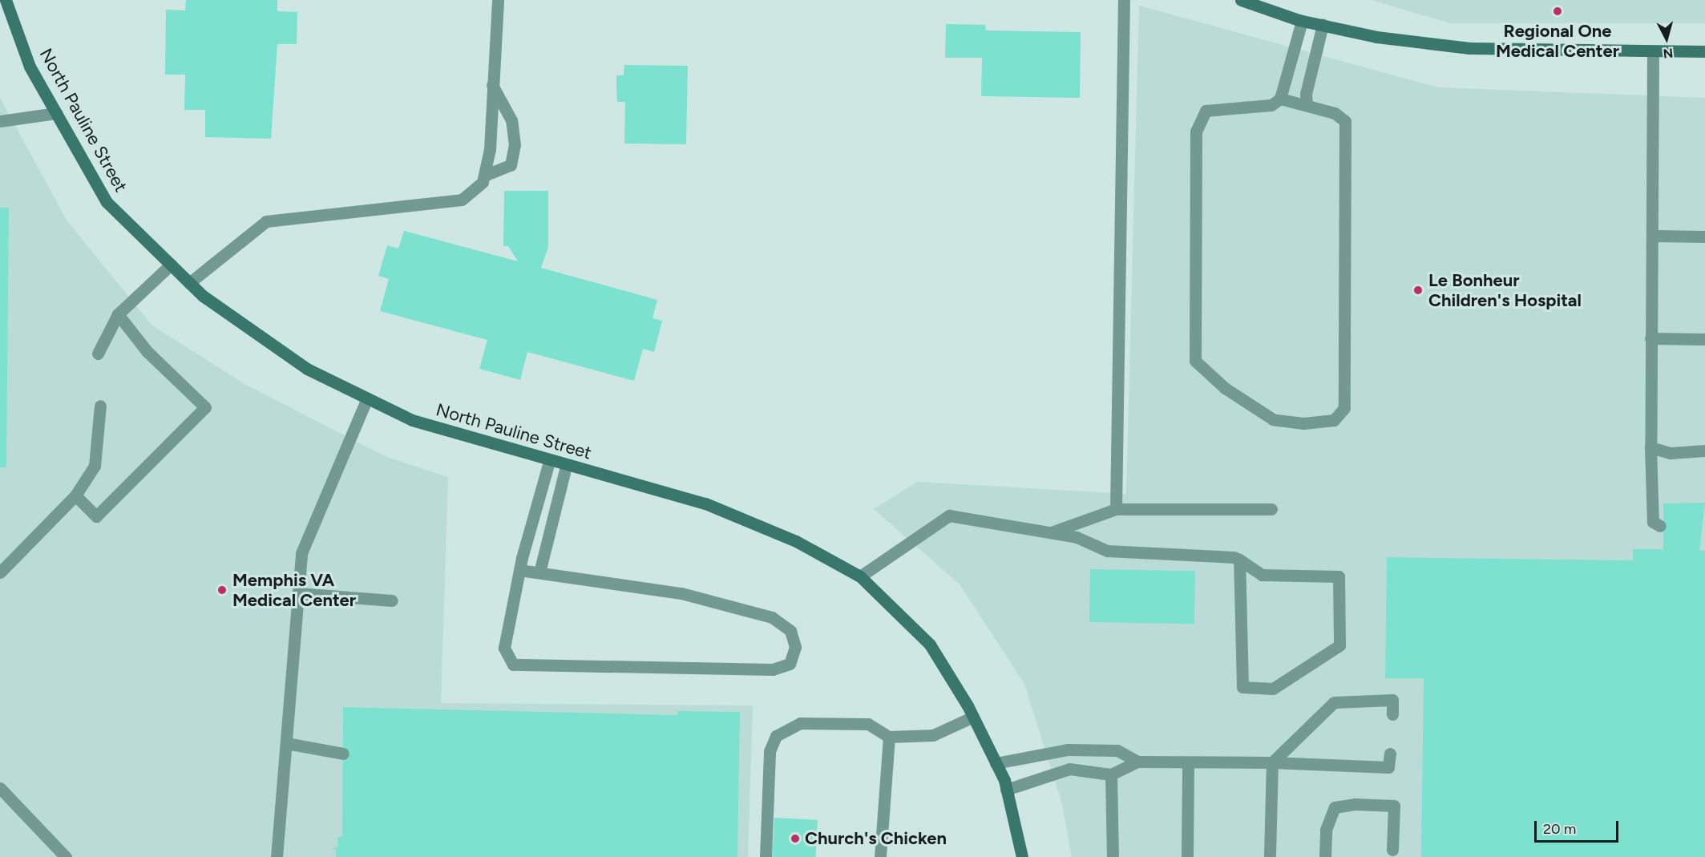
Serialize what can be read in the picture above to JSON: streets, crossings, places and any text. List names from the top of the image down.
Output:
{
  "streets": {
    "main road": ["North Pauline Street"]
  },
  "places": [
    "Regional One Medical Center",
    "Le Bonheur Children's Hospital",
    "Memphis VA Medical Center",
    "Church's Chicken"
  ],
  "scale_bar": "20 m",
  "north": "bottom"
}
